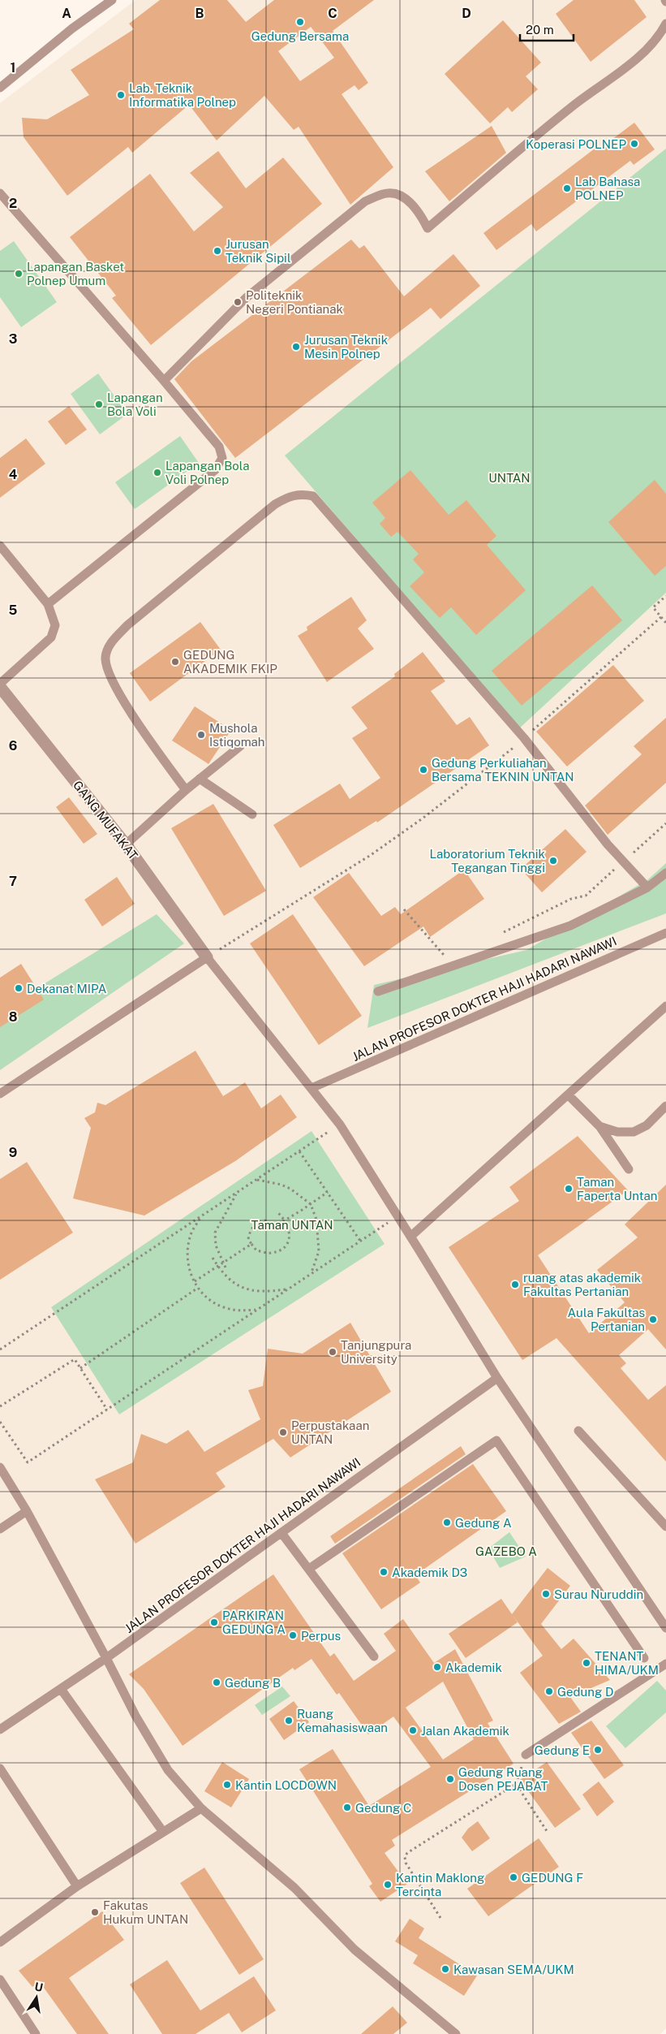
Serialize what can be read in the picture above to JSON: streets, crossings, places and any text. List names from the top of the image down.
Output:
{
  "streets": {
    "street": ["GANG MUFAKAT"],
    "lane": ["JALAN PROFESOR DOKTER HAJI HADARI NAWAWI"]
  },
  "parks": ["UNTAN", "Taman UNTAN", "GAZEBO A"],
  "places": [
    "Gedung Bersama",
    "Lab. Teknik Informatika Polnep",
    "Koperasi POLNEP",
    "Lab Bahasa POLNEP",
    "Jurusan Teknik Sipil",
    "Lapangan Basket Polnep Umum",
    "Politeknik Negeri Pontianak",
    "Jurusan Teknik Mesin Polnep",
    "Lapangan Bola Voli",
    "Lapangan Bola Voli Polnep",
    "GEDUNG AKADEMIK FKIP",
    "Mushola Istiqomah",
    "Gedung Perkuliahan Bersama TEKNIN UNTAN",
    "Laboratorium Teknik Tegangan Tinggi",
    "Dekanat MIPA",
    "Taman Faperta Untan",
    "ruang atas akademik Fakultas Pertanian",
    "Aula Fakultas Pertanian",
    "Tanjungpura University",
    "Perpustakaan UNTAN",
    "Gedung A",
    "Akademik D3",
    "Surau Nuruddin",
    "PARKIRAN GEDUNG A",
    "Perpus",
    "TENANT HIMA/UKM",
    "Akademik",
    "Gedung B",
    "Gedung D",
    "Ruang Kemahasiswaan",
    "Jalan Akademik",
    "Gedung E",
    "Gedung Ruang Dosen PEJABAT",
    "Kantin LOCDOWN",
    "Gedung C",
    "GEDUNG F",
    "Kantin Maklong Tercinta",
    "Fakutas Hukum UNTAN",
    "Kawasan SEMA/UKM"
  ],
  "scale_bar": "20 m",
  "north": "top",
  "grid": {
    "columns": [
      "A",
      "B",
      "C",
      "D"
    ],
    "rows": [
      "1",
      "2",
      "3",
      "4",
      "5",
      "6",
      "7",
      "8",
      "9"
    ]
  }
}
